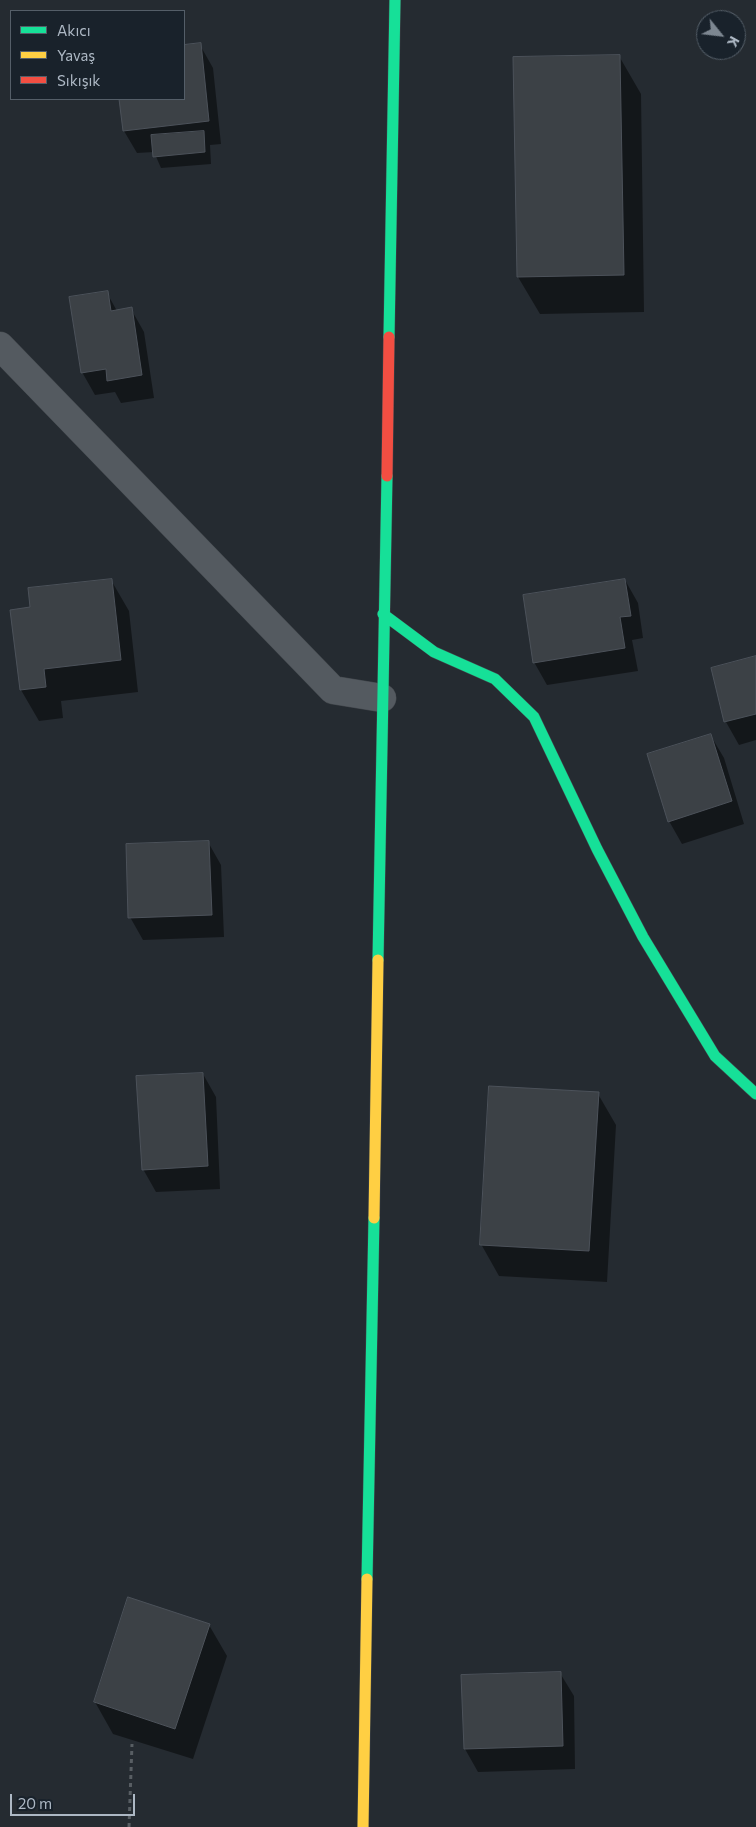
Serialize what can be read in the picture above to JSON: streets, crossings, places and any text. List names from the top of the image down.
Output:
{
  "legend": ["Akıcı", "Yavaş", "Sıkışık"],
  "scale_bar": "20 m",
  "north": "bottom right"
}
